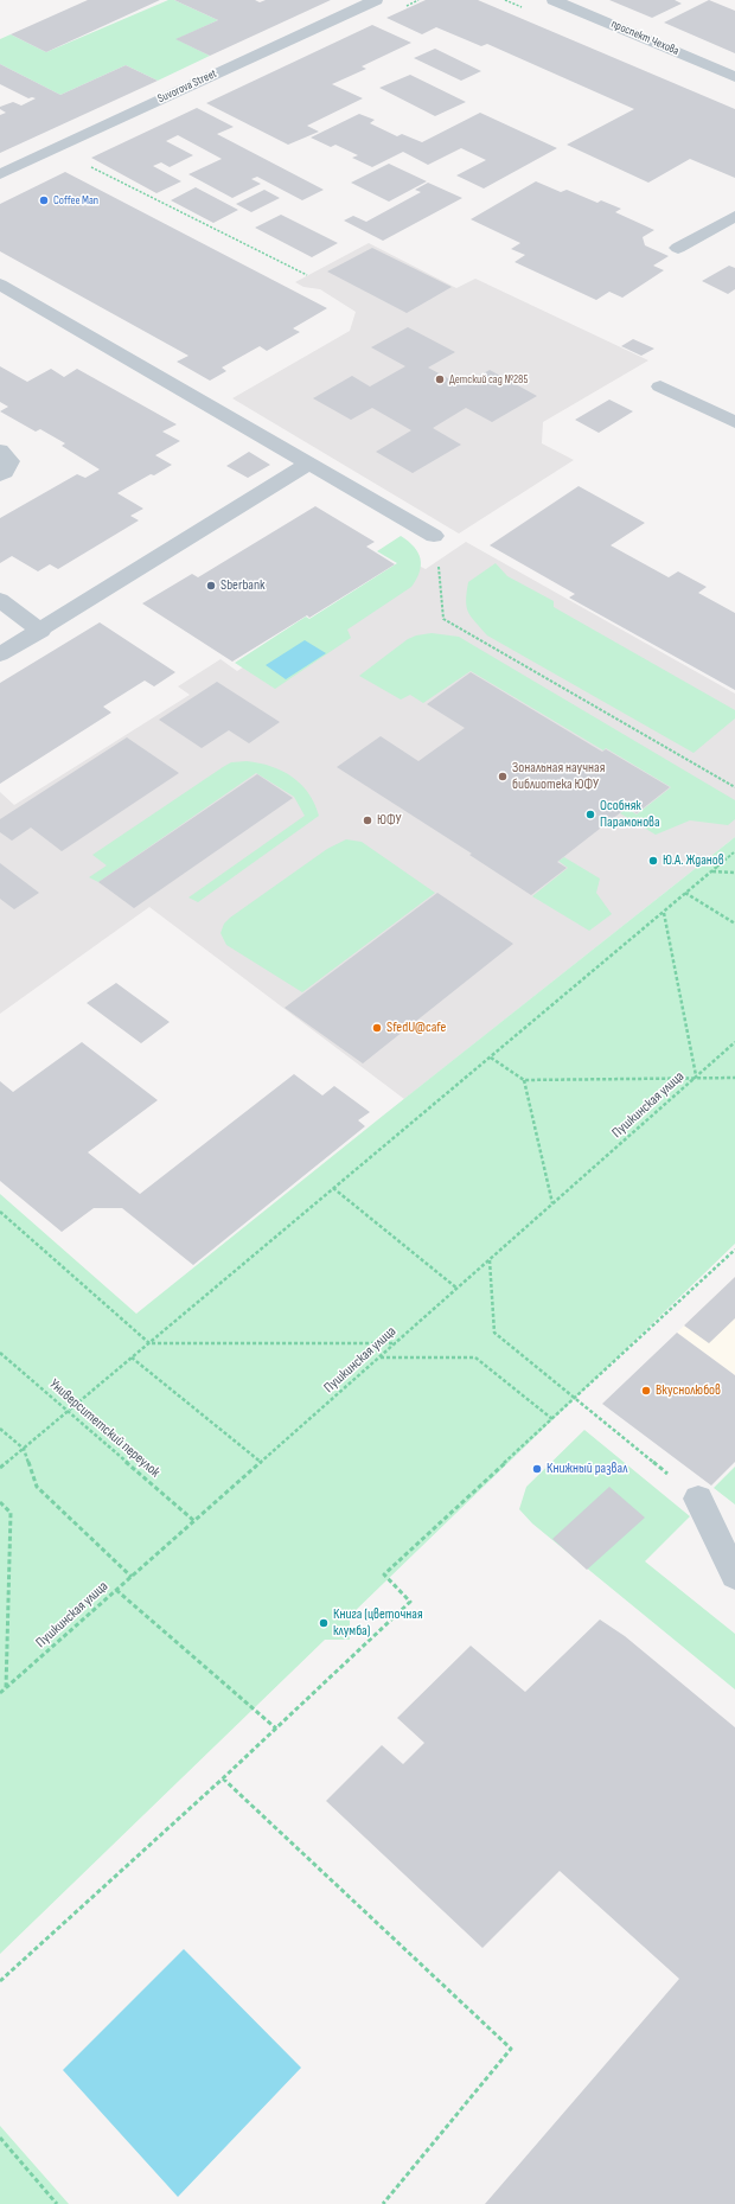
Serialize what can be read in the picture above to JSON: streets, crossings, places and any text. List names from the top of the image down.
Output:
{
  "streets": {
    "street": ["проспект Чехова", "Suvorova Street"],
    "path": ["Пушкинская улица", "Университетский переулок"]
  },
  "crossings": [
    ["Пушкинская улица", "Университетский переулок"]
  ],
  "places": [
    "Coffee Man",
    "Детский сад №285",
    "Sberbank",
    "Зональная научная библиотека ЮФУ",
    "Особняк Парамонова",
    "ЮФУ",
    "Ю.А. Жданов",
    "SfedU@cafe",
    "Вкуснолюбов",
    "Книжный развал",
    "Книга (цветочная клумба)"
  ]
}
